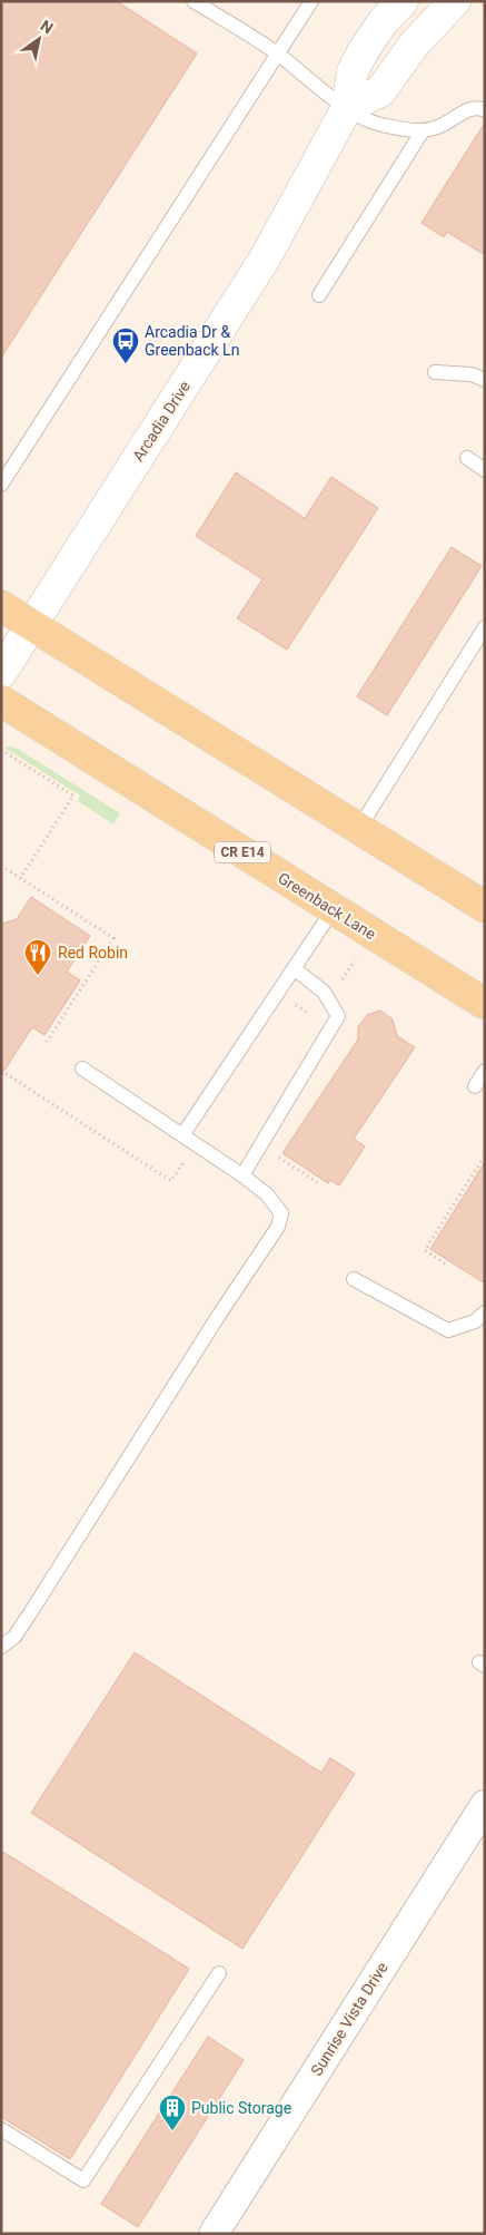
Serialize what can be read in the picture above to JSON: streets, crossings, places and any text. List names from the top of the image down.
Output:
{
  "streets": {
    "main road": ["CR E14", "Greenback Lane"],
    "street": ["Arcadia Drive", "Sunrise Vista Drive"]
  },
  "places": {
    "bus stop": ["Arcadia Dr & Greenback Ln"],
    "restaurant": ["Red Robin"],
    "building": ["Public Storage"]
  },
  "north": "top right"
}
